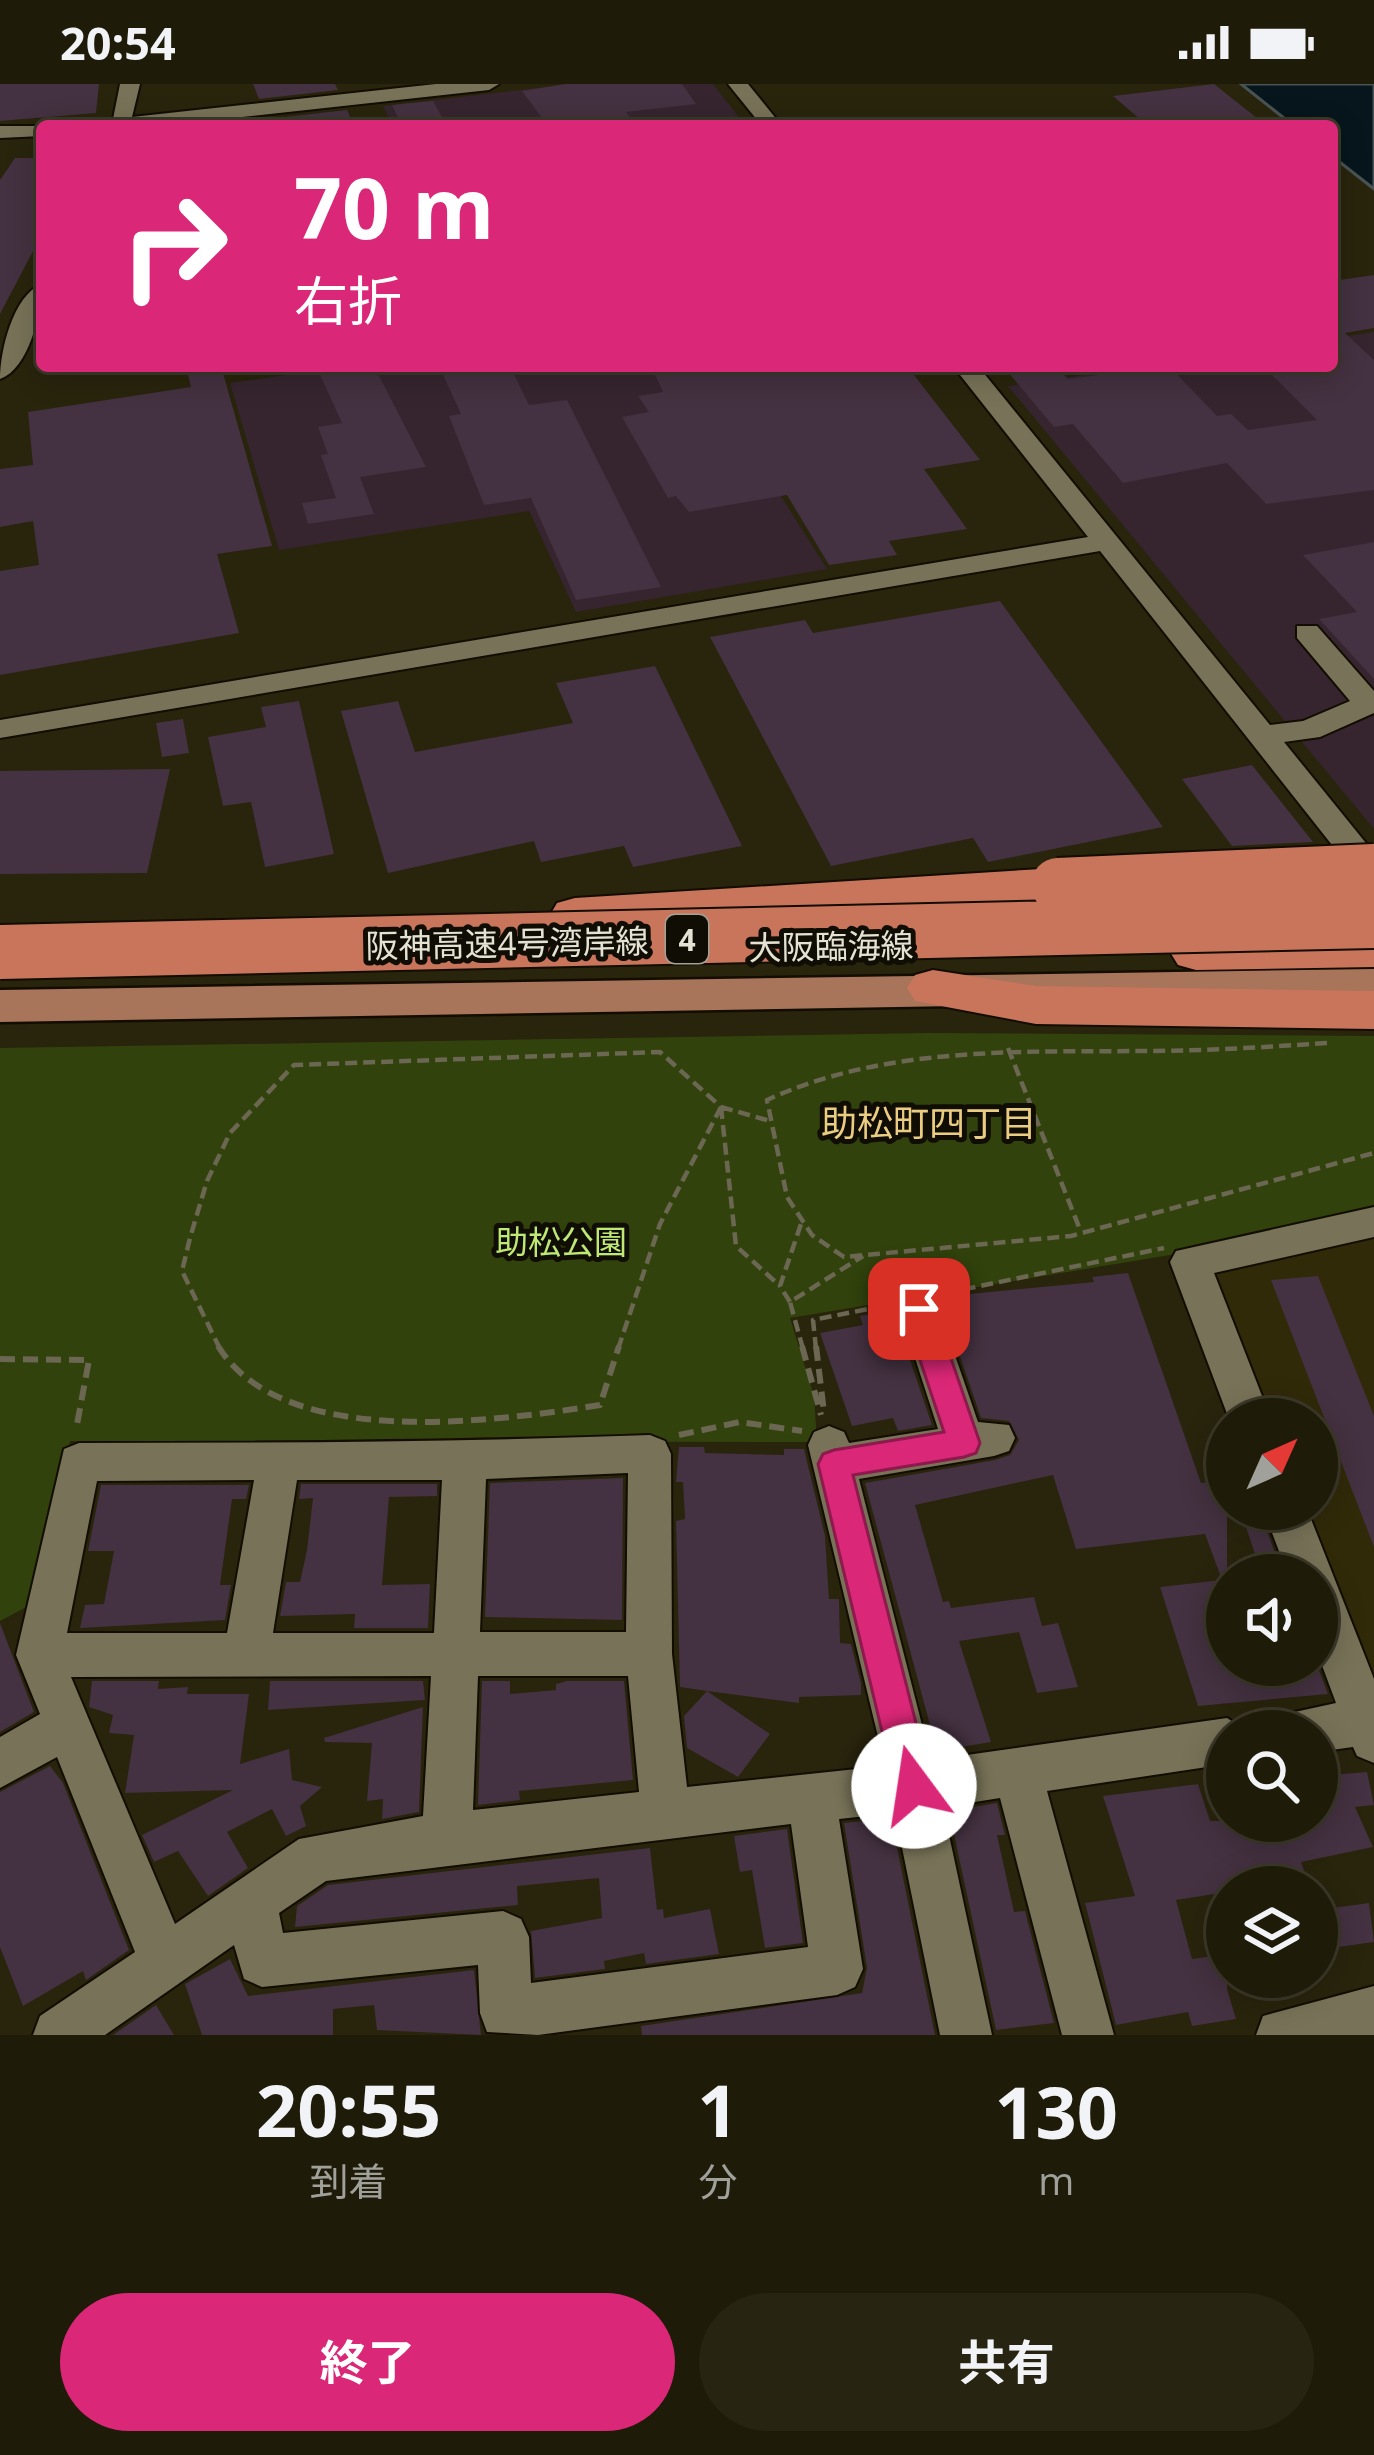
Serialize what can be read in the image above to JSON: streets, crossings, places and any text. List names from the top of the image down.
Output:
{
  "streets": {
    "highway": ["4", "阪神高速4号湾岸線"],
    "main road": ["大阪臨海線"]
  },
  "districts": ["助松町四丁目"],
  "parks": ["助松公園"],
  "north": "top right",
  "page": {
    "status": "20:54",
    "turn": ["70 m", "右折"],
    "eta": [
      "20:55",
      "到着",
      "1",
      "分",
      "130",
      "m"
    ],
    "buttons": ["終了", "共有"]
  }
}
